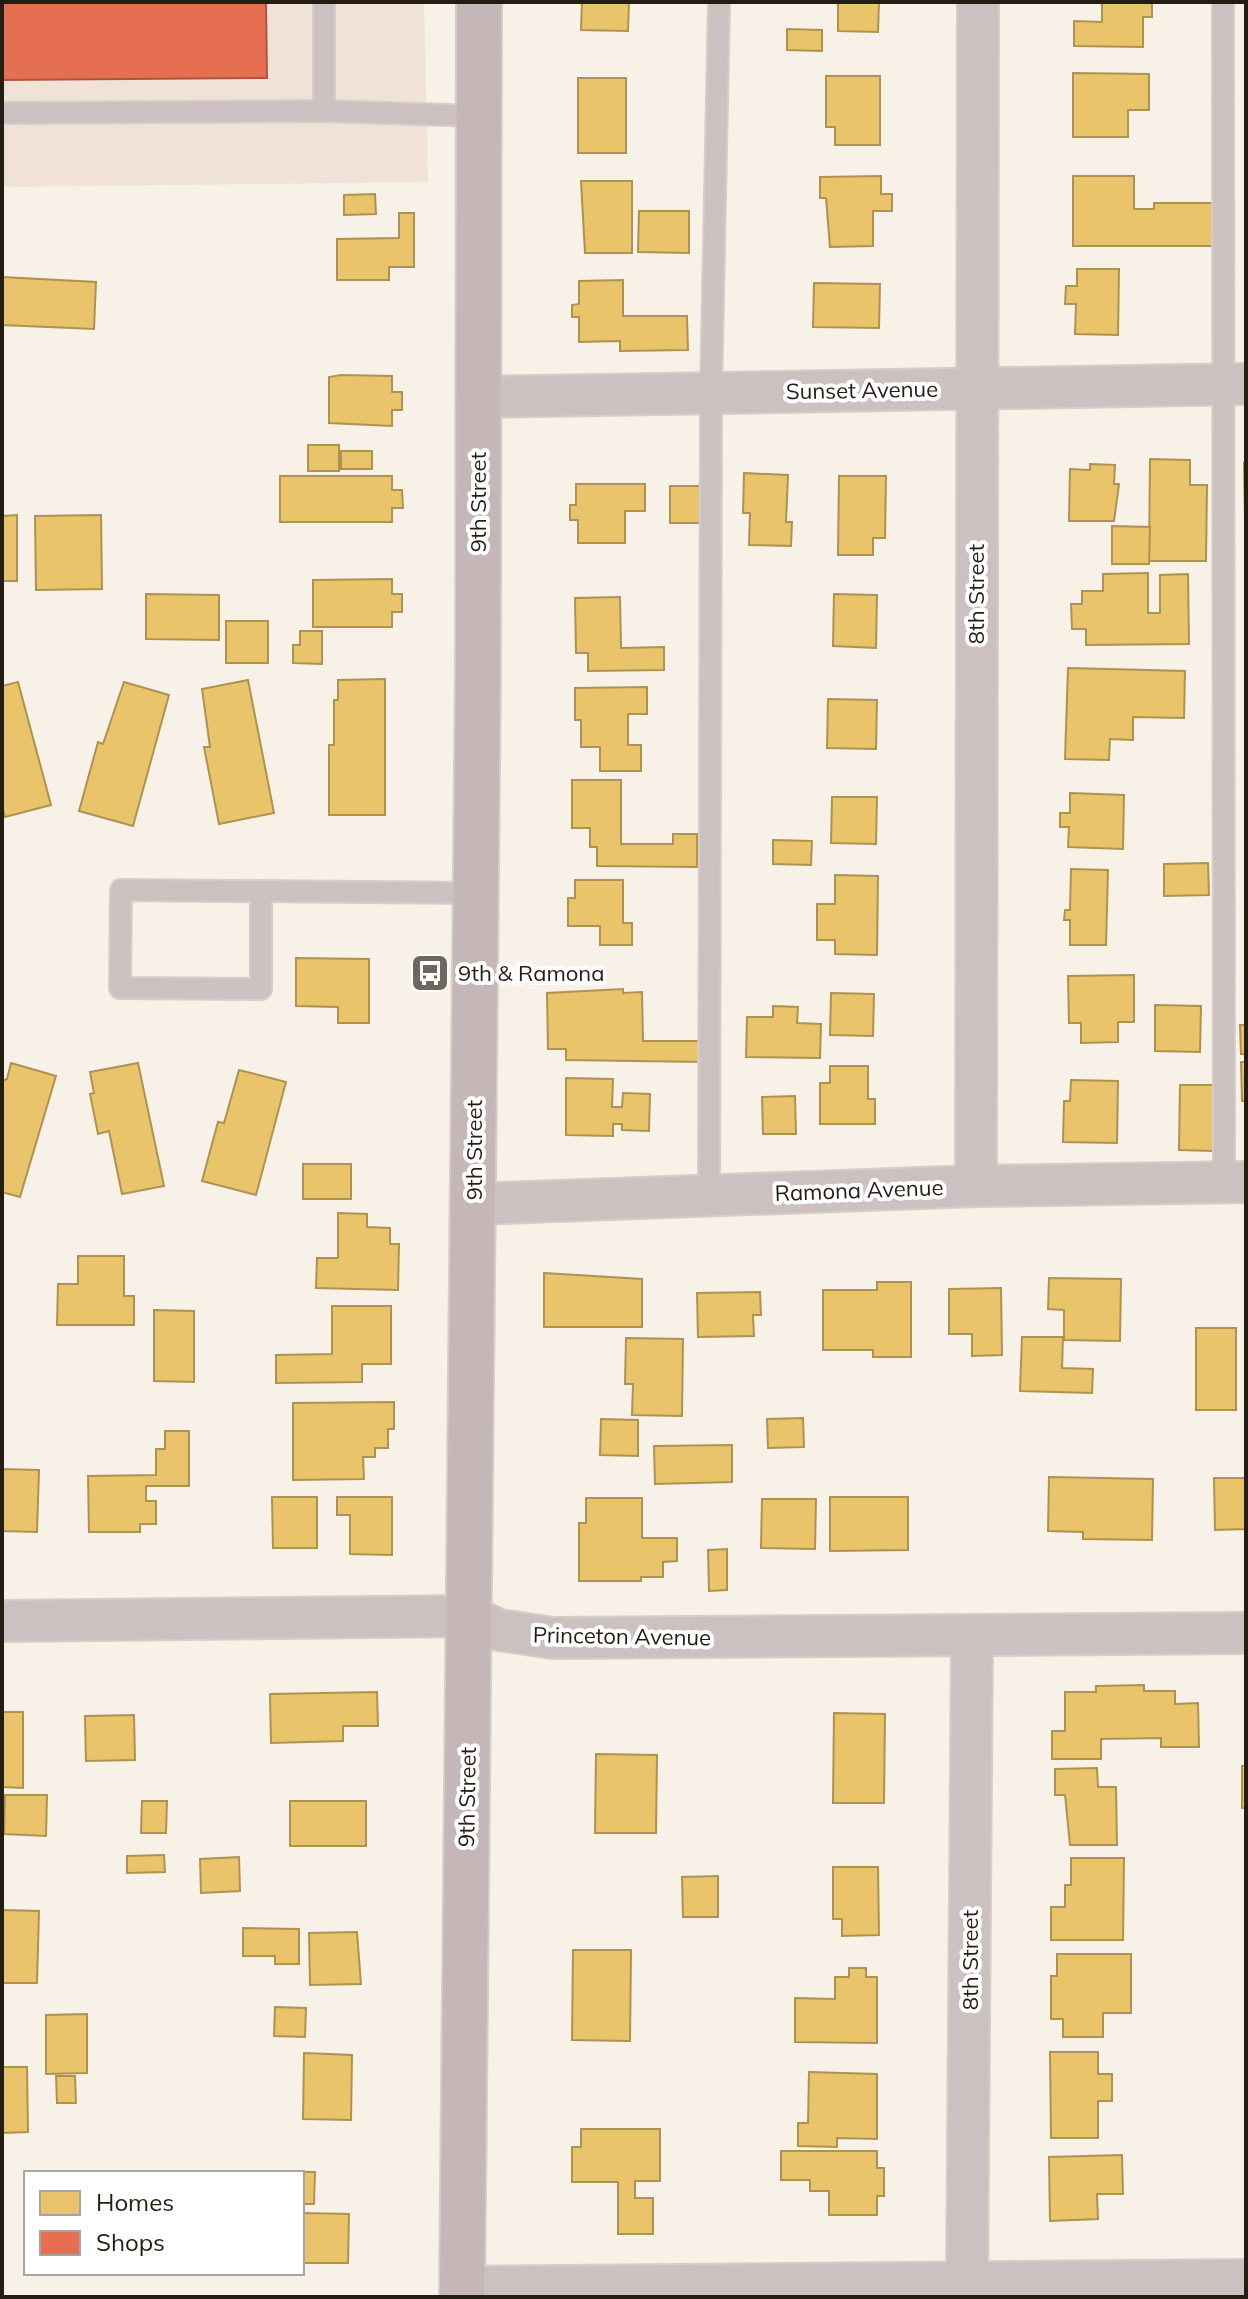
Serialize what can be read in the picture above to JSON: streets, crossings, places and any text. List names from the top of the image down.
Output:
{
  "streets": {
    "street": [
      "Sunset Avenue",
      "9th Street",
      "8th Street",
      "Ramona Avenue",
      "Princeton Avenue"
    ]
  },
  "crossings": [
    ["Sunset Avenue", "9th Street"],
    ["Sunset Avenue", "8th Street"],
    ["9th Street", "Ramona Avenue"],
    ["9th Street", "Princeton Avenue"],
    ["8th Street", "Ramona Avenue"],
    ["8th Street", "Princeton Avenue"]
  ],
  "places": {
    "bus stop": ["9th & Ramona"]
  },
  "legend": ["Homes", "Shops"]
}
